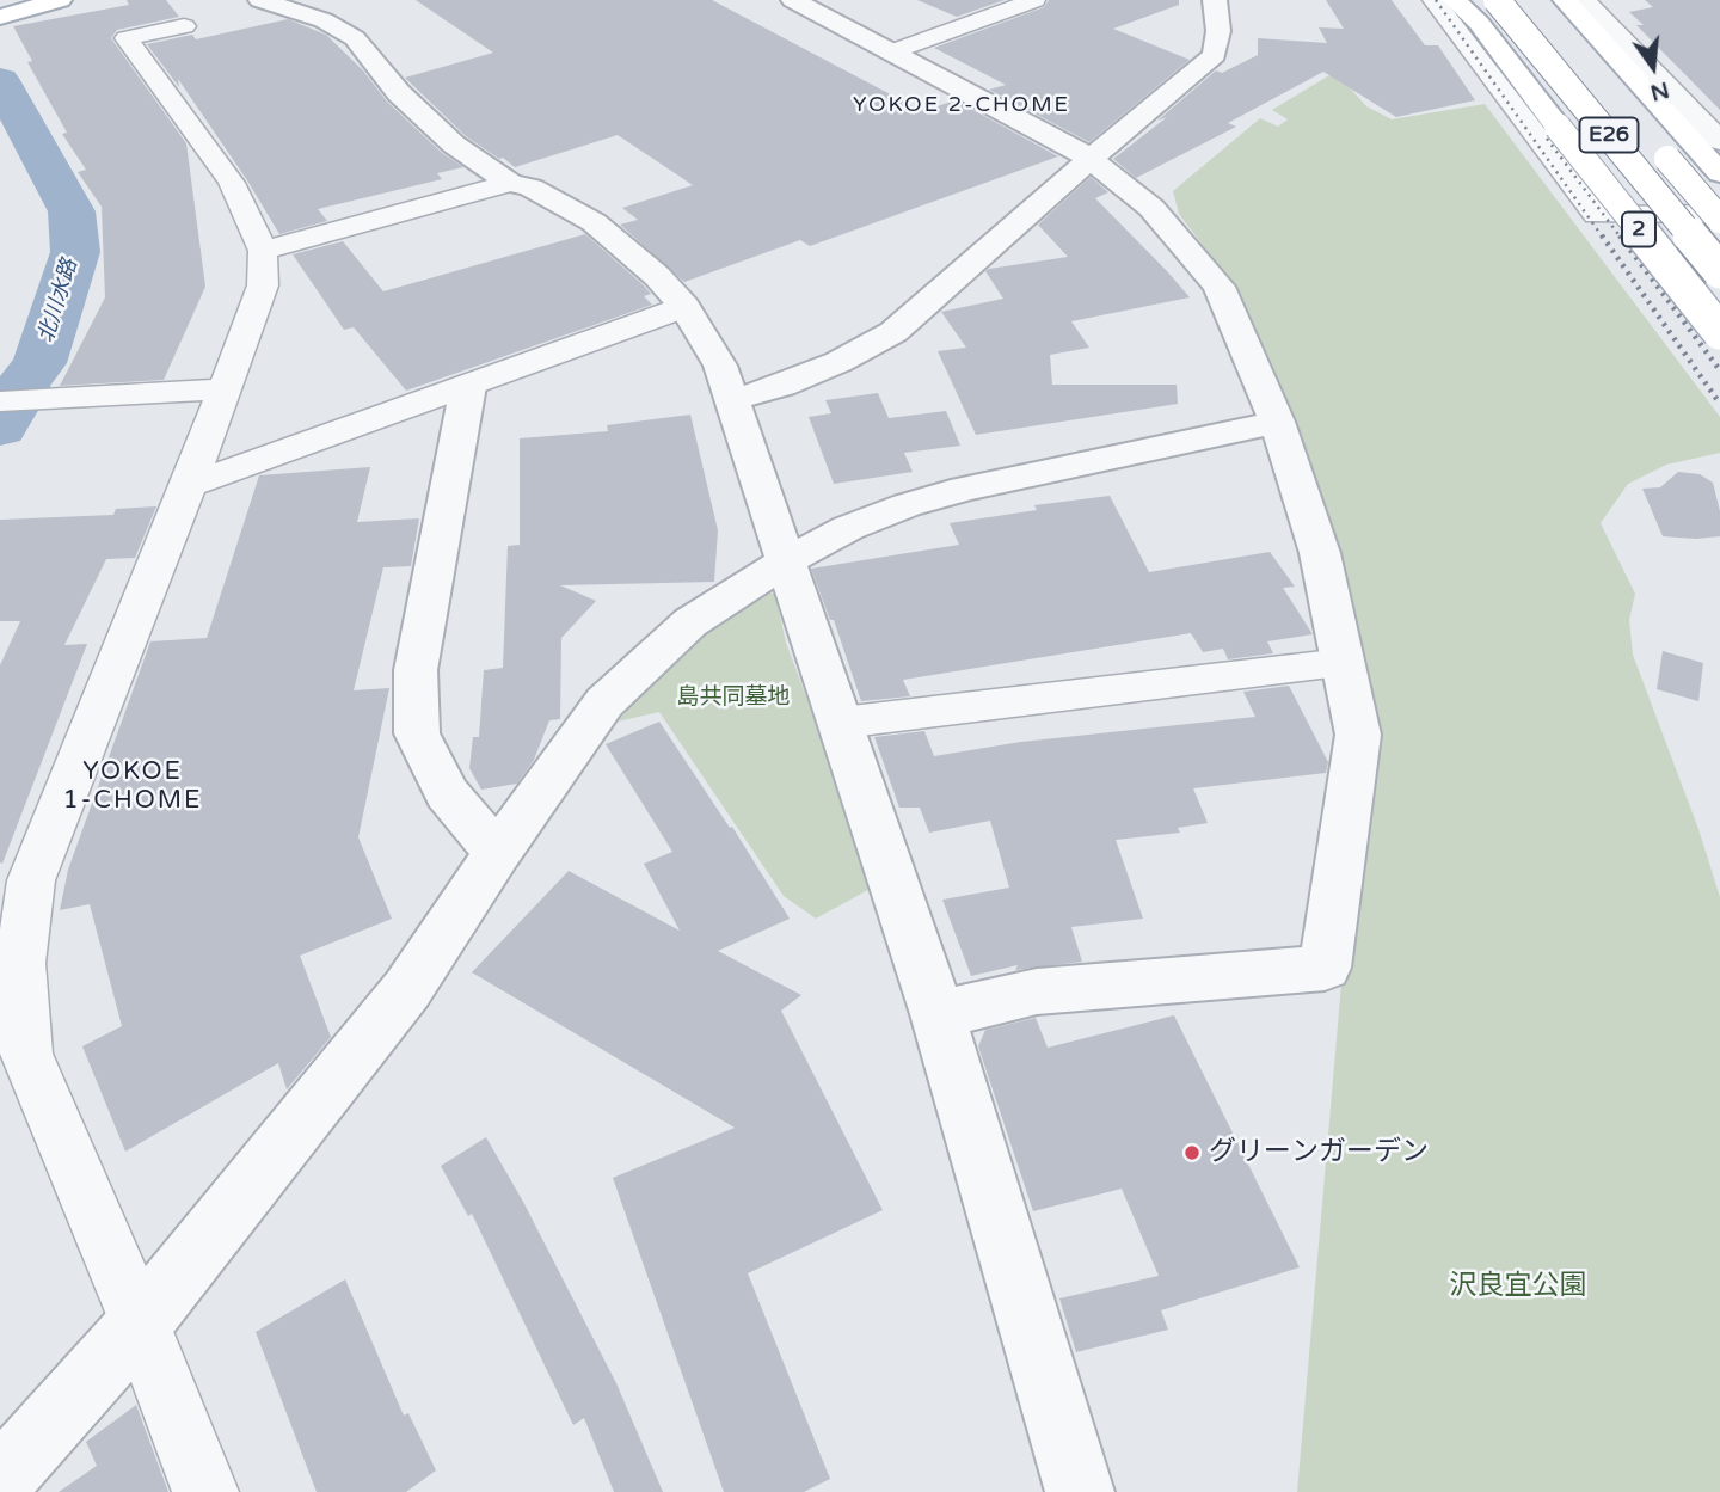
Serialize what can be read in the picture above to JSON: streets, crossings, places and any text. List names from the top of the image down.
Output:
{
  "streets": {
    "main road": ["E26", "2"]
  },
  "districts": ["YOKOE 2-CHOME", "YOKOE 1-CHOME"],
  "water": ["北川水路"],
  "parks": ["島共同墓地", "沢良宜公園"],
  "places": ["グリーンガーデン"],
  "north": "bottom"
}
